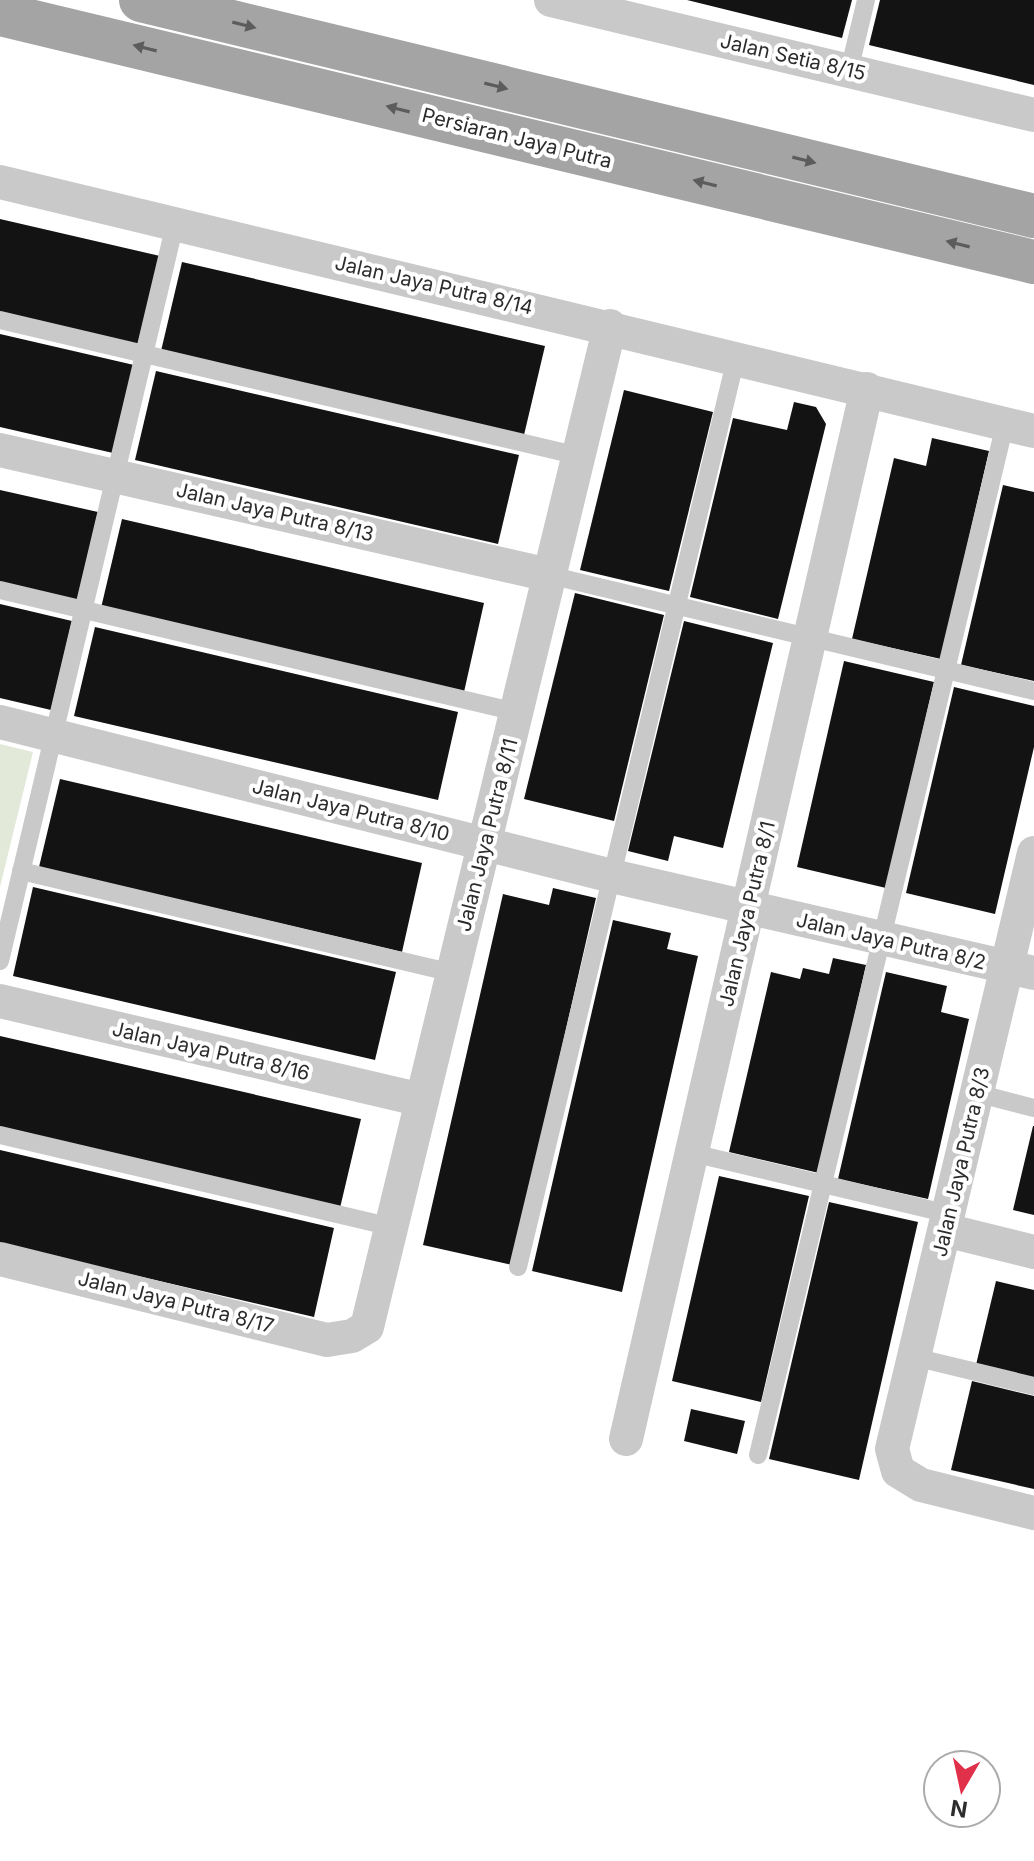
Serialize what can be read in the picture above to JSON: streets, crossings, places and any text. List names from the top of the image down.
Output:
{
  "streets": {
    "main road": ["Persiaran Jaya Putra"],
    "street": [
      "Jalan Setia 8/15",
      "Jalan Jaya Putra 8/14",
      "Jalan Jaya Putra 8/13",
      "Jalan Jaya Putra 8/10",
      "Jalan Jaya Putra 8/11",
      "Jalan Jaya Putra 8/1",
      "Jalan Jaya Putra 8/2",
      "Jalan Jaya Putra 8/16",
      "Jalan Jaya Putra 8/3",
      "Jalan Jaya Putra 8/17"
    ]
  },
  "crossings": [
    ["Jalan Jaya Putra 8/14", "Jalan Jaya Putra 8/11"],
    ["Jalan Jaya Putra 8/14", "Jalan Jaya Putra 8/1"],
    ["Jalan Jaya Putra 8/13", "Jalan Jaya Putra 8/11"],
    ["Jalan Jaya Putra 8/10", "Jalan Jaya Putra 8/11"],
    ["Jalan Jaya Putra 8/10", "Jalan Jaya Putra 8/1"],
    ["Jalan Jaya Putra 8/10", "Jalan Jaya Putra 8/2"],
    ["Jalan Jaya Putra 8/11", "Jalan Jaya Putra 8/16"],
    ["Jalan Jaya Putra 8/11", "Jalan Jaya Putra 8/17"],
    ["Jalan Jaya Putra 8/1", "Jalan Jaya Putra 8/2"],
    ["Jalan Jaya Putra 8/2", "Jalan Jaya Putra 8/3"]
  ],
  "north": "bottom"
}
